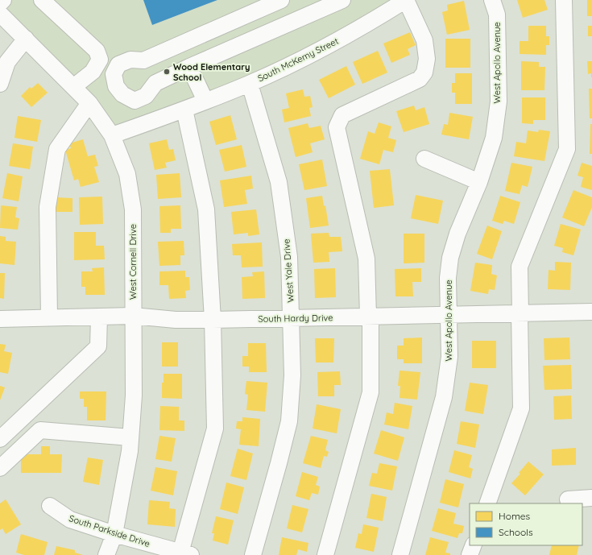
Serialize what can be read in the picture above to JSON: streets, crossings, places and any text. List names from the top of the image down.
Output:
{
  "streets": {
    "street": [
      "South McKemy Street",
      "West Apollo Avenue",
      "West Cornell Drive",
      "West Yale Drive",
      "South Hardy Drive",
      "South Parkside Drive"
    ]
  },
  "crossings": [
    ["South McKemy Street", "West Cornell Drive"],
    ["South McKemy Street", "West Yale Drive"],
    ["West Apollo Avenue", "South Hardy Drive"],
    ["West Cornell Drive", "South Hardy Drive"],
    ["West Cornell Drive", "South Parkside Drive"],
    ["West Yale Drive", "South Hardy Drive"]
  ],
  "places": ["Wood Elementary School"],
  "legend": ["Homes", "Schools"]
}
